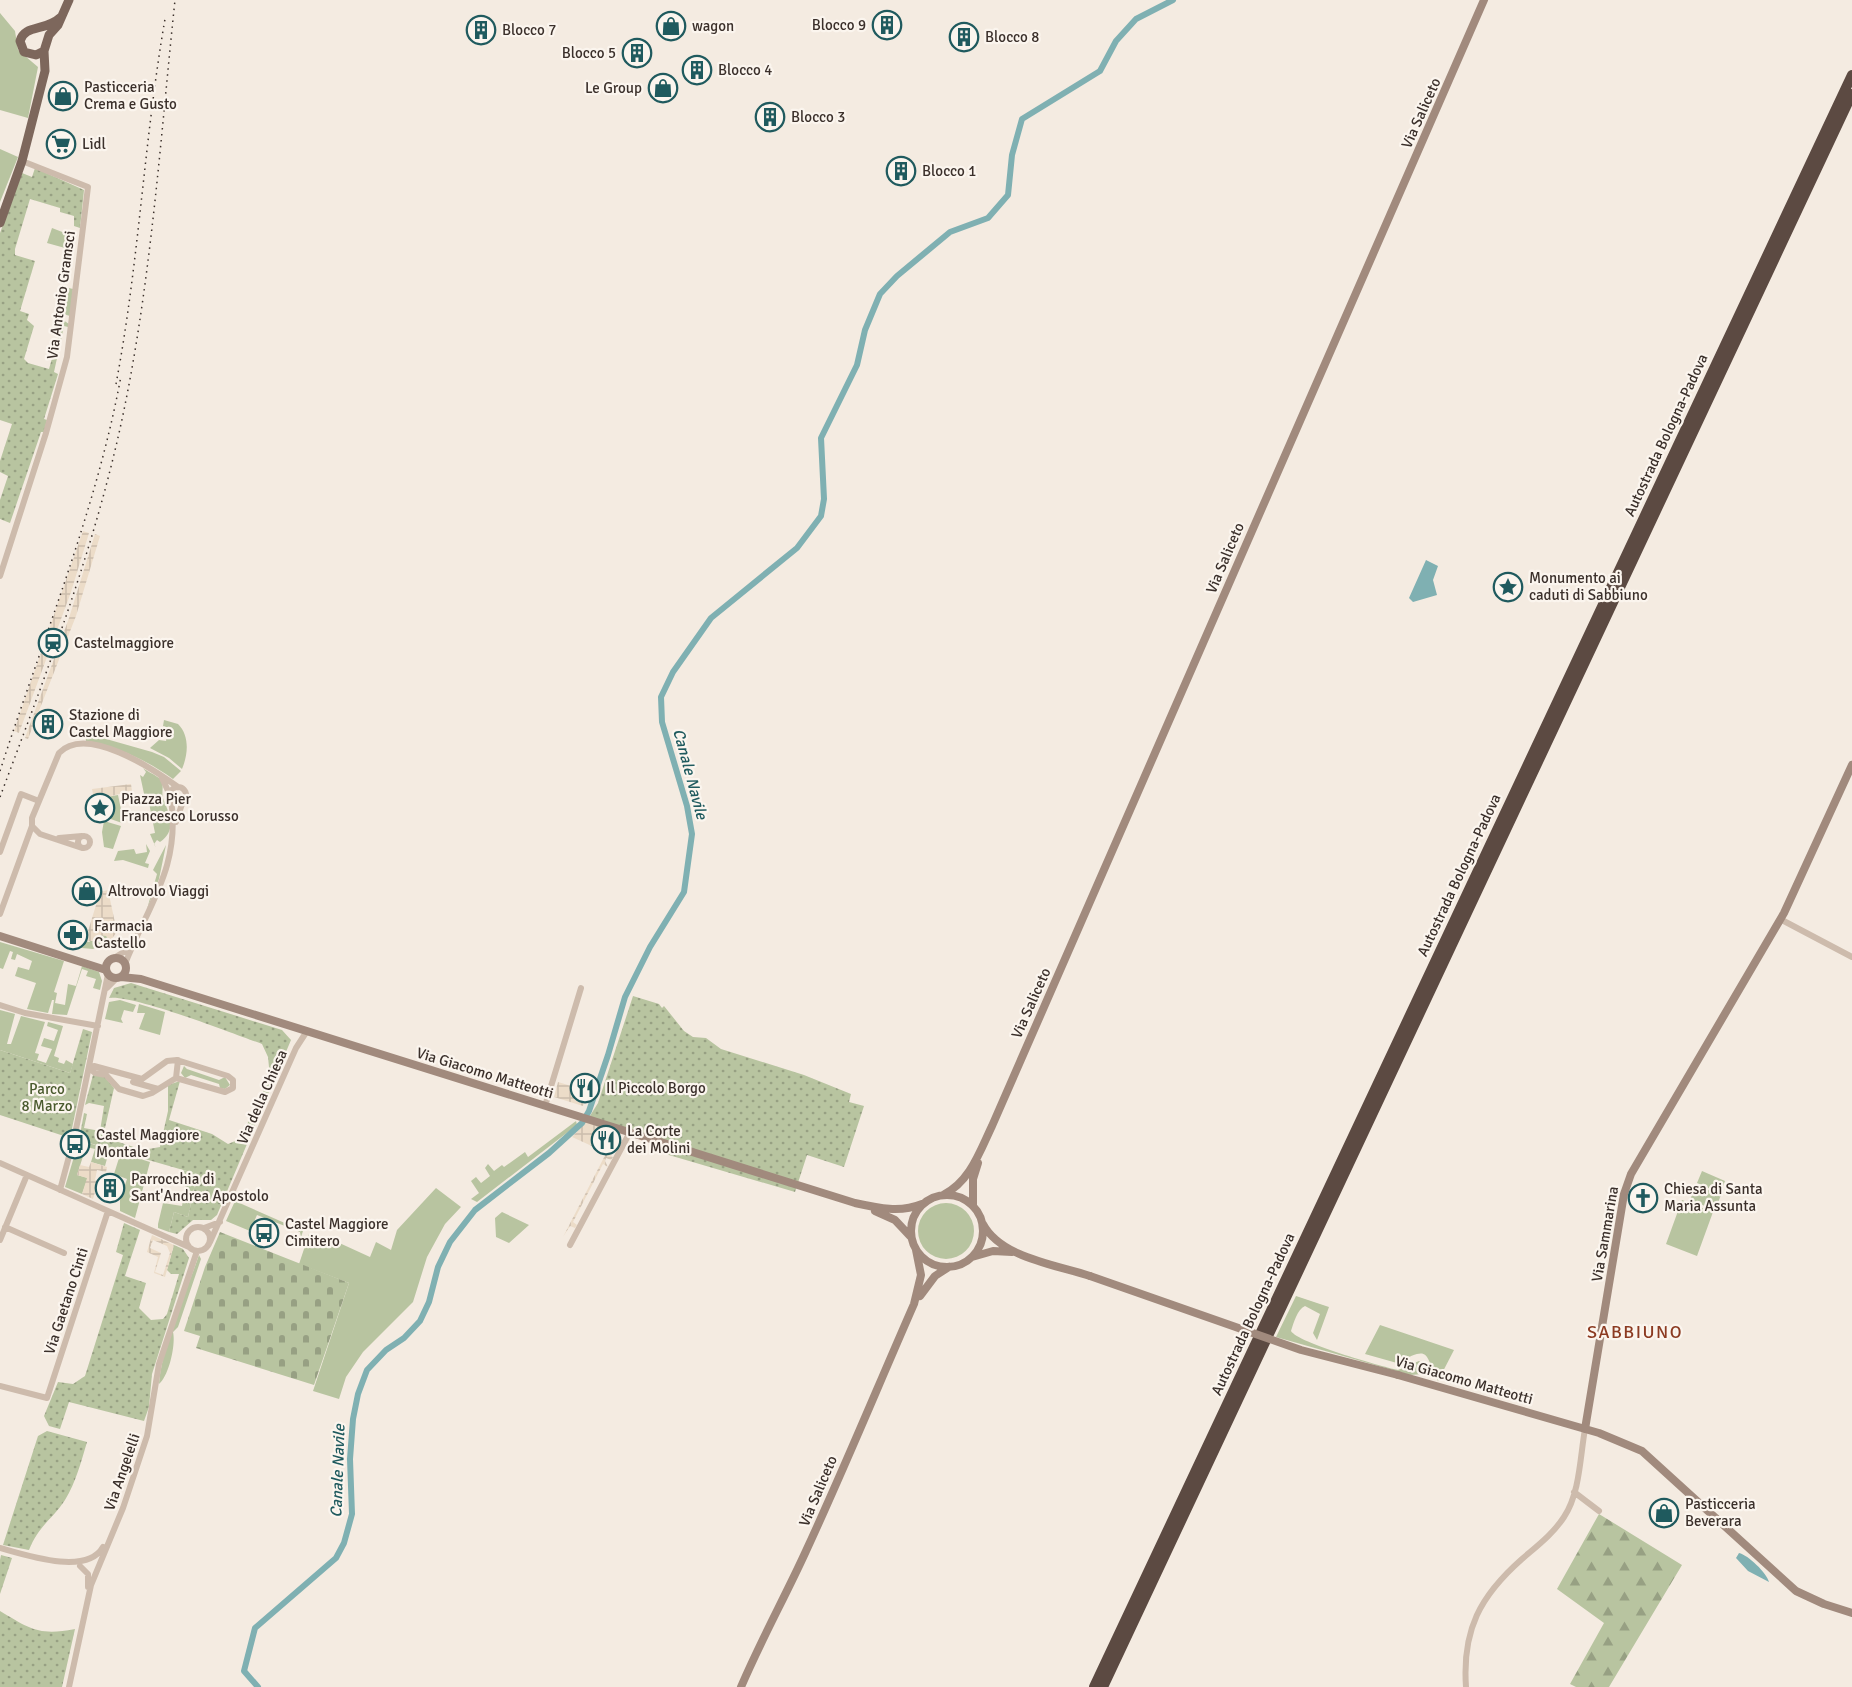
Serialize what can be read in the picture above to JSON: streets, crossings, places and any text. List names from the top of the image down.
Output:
{
  "streets": {
    "highway": ["Autostrada Bologna-Padova"],
    "main road": ["Via Saliceto", "Via Giacomo Matteotti", "Via Sammarina"],
    "street": [
      "Via Antonio Gramsci",
      "Via della Chiesa",
      "Via Gaetano Cinti",
      "Via Angelelli"
    ]
  },
  "crossings": [
    ["Via Saliceto", "Via Giacomo Matteotti"],
    ["Via Giacomo Matteotti", "Via della Chiesa"],
    ["Via Giacomo Matteotti", "Via Sammarina"],
    ["Via della Chiesa", "Via Angelelli"]
  ],
  "districts": ["SABBIUNO"],
  "water": ["Canale Navile"],
  "parks": ["Parco 8 Marzo"],
  "places": {
    "building": [
      "Blocco 9",
      "Blocco 7",
      "Blocco 8",
      "Blocco 5",
      "Blocco 4",
      "Blocco 3",
      "Blocco 1",
      "Stazione di Castel Maggiore",
      "Parrocchia di Sant'Andrea Apostolo"
    ],
    "shop": [
      "wagon",
      "Le Group",
      "Pasticceria Crema e Gusto",
      "Altrovolo Viaggi",
      "Pasticceria Beverara"
    ],
    "supermarket": ["Lidl"],
    "place": ["Monumento ai caduti di Sabbiuno", "Piazza Pier Francesco Lorusso"],
    "station": ["Castelmaggiore"],
    "pharmacy": ["Farmacia Castello"],
    "restaurant": ["Il Piccolo Borgo", "La Corte dei Molini"],
    "bus stop": ["Castel Maggiore Montale", "Castel Maggiore Cimitero"],
    "church": ["Chiesa di Santa Maria Assunta"]
  }
}
